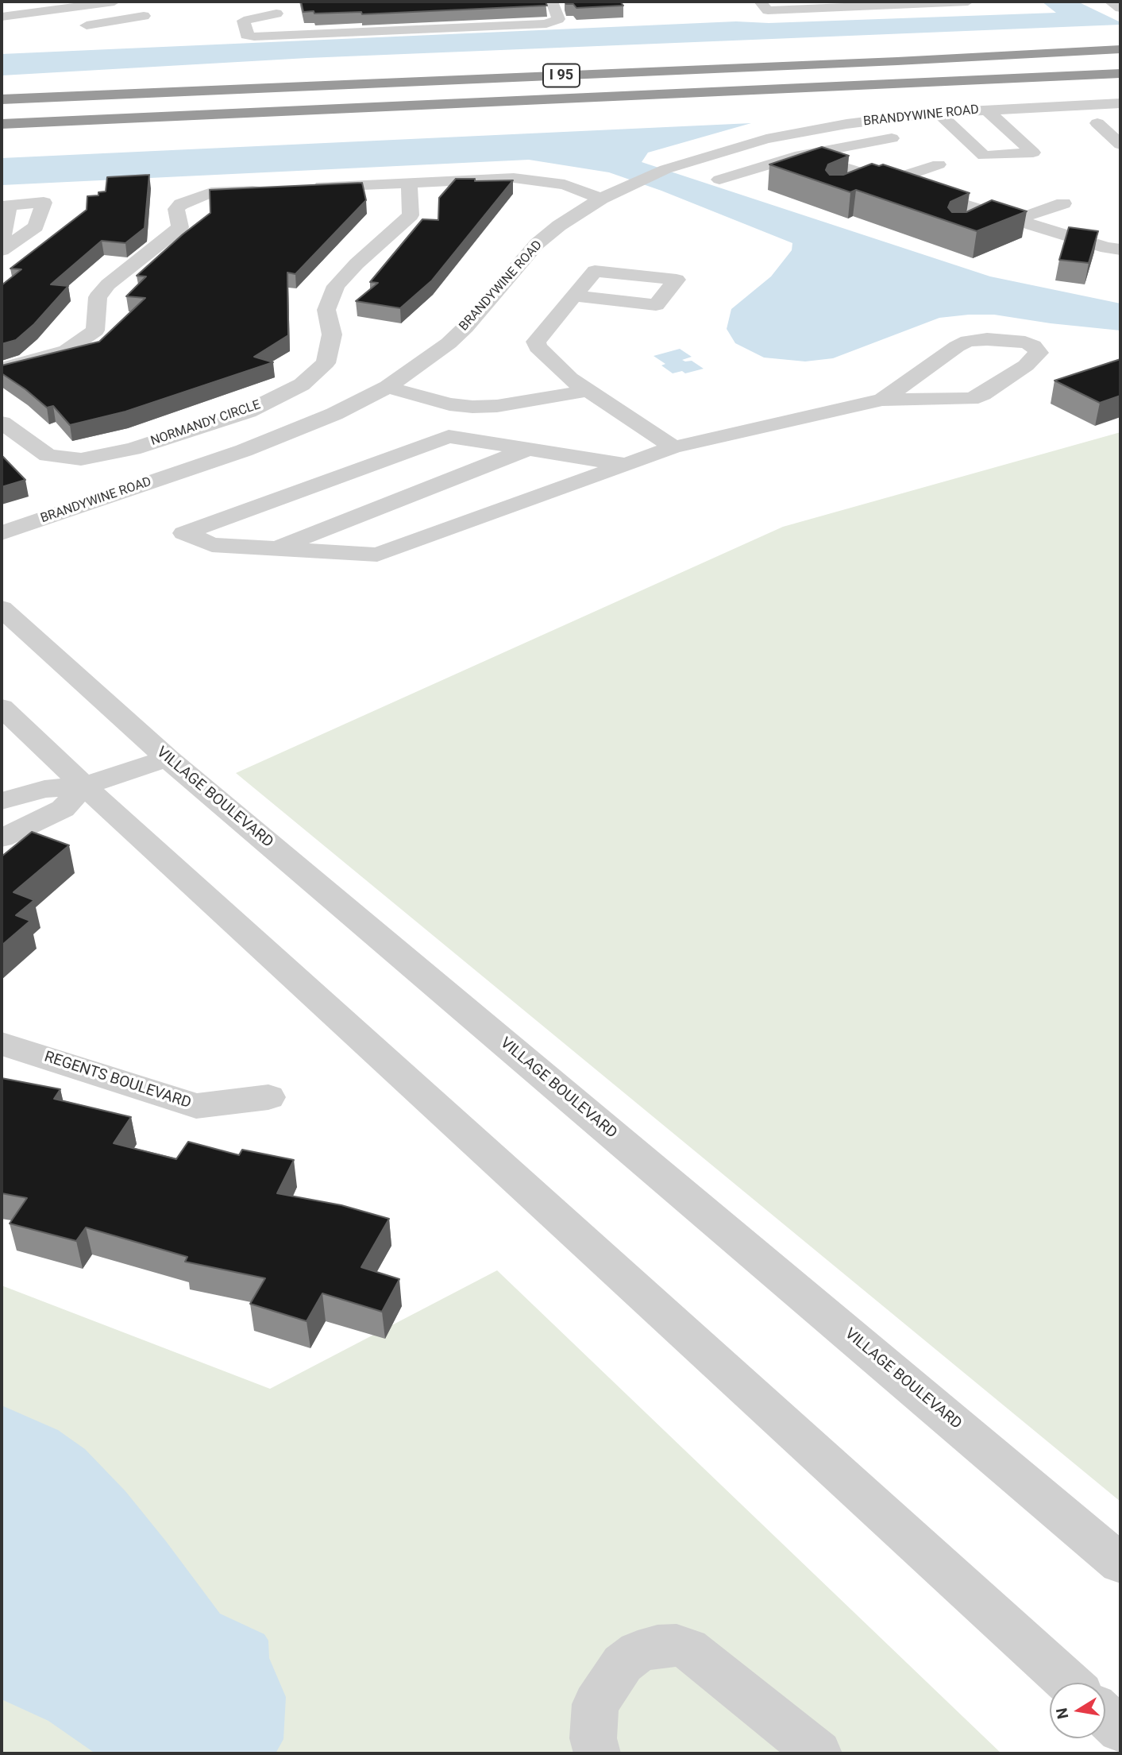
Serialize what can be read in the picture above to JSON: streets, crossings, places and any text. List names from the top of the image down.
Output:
{
  "streets": {
    "highway": ["I 95"],
    "street": [
      "BRANDYWINE ROAD",
      "NORMANDY CIRCLE",
      "VILLAGE BOULEVARD",
      "REGENTS BOULEVARD"
    ]
  },
  "north": "left"
}
